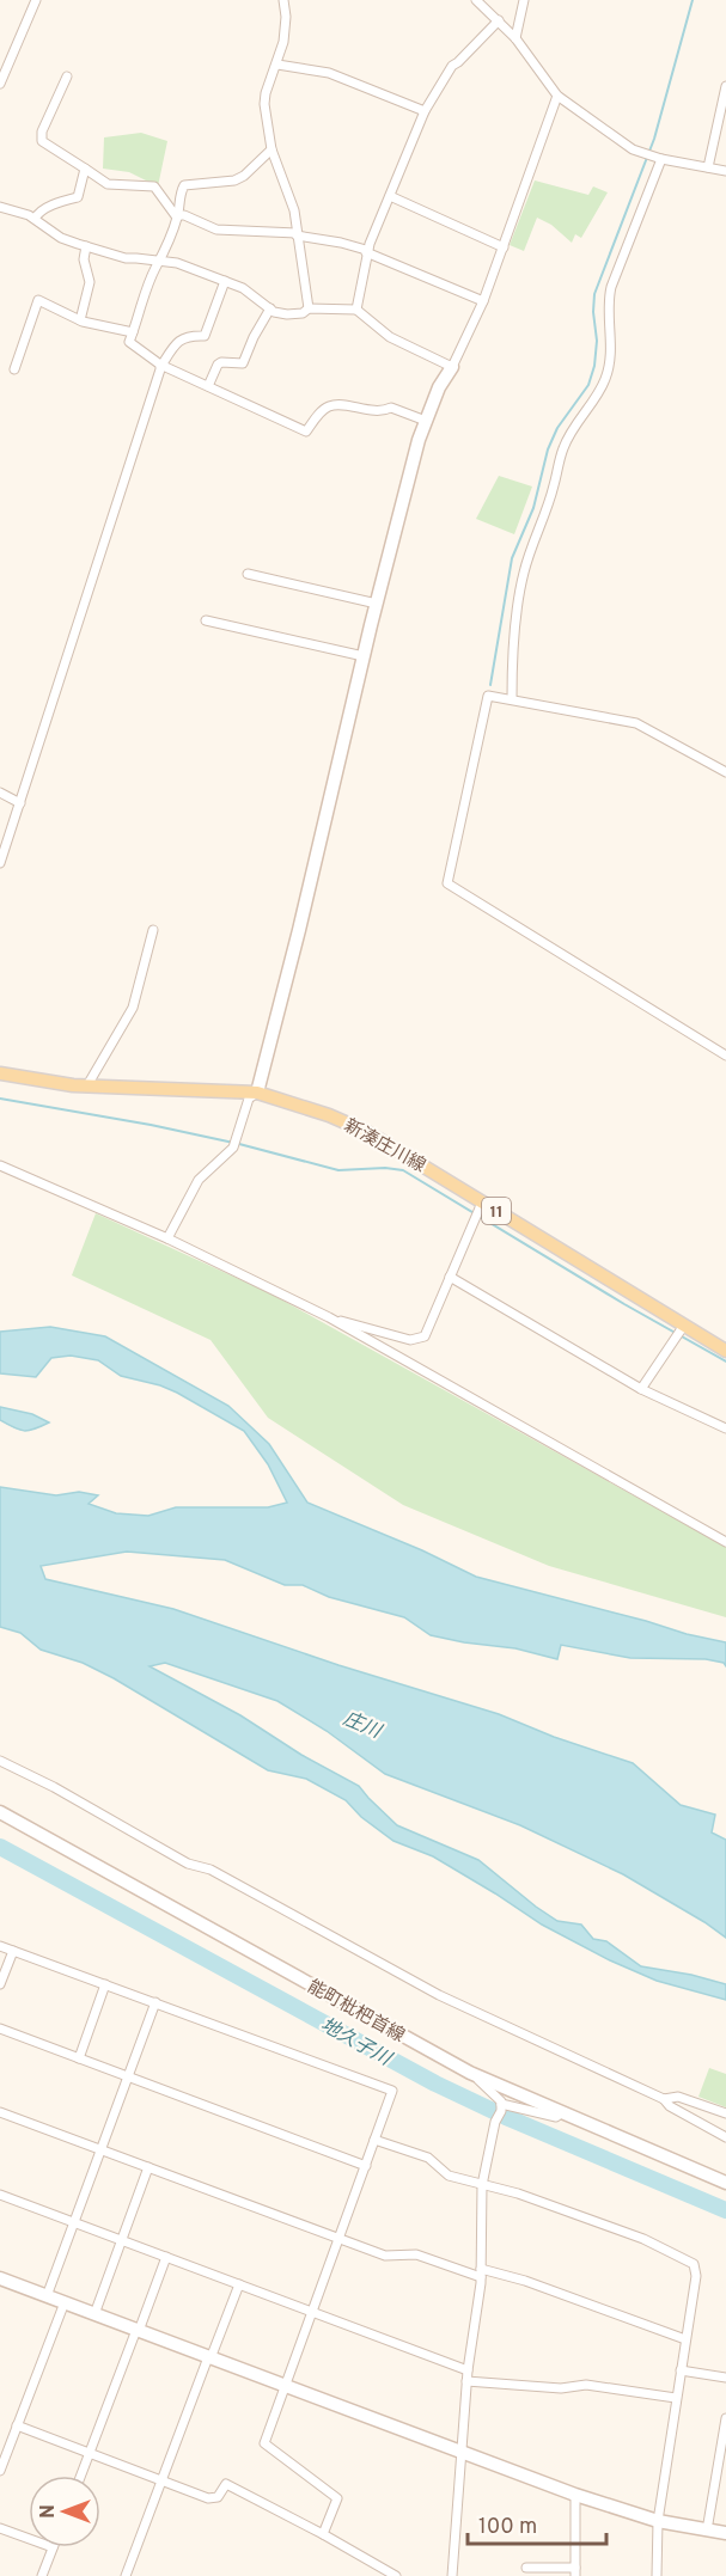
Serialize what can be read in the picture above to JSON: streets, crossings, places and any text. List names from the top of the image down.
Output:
{
  "streets": {
    "main road": ["新湊庄川線", "11"],
    "street": ["能町枇杷首線"]
  },
  "water": ["庄川", "地久子川"],
  "scale_bar": "100 m",
  "north": "left"
}
